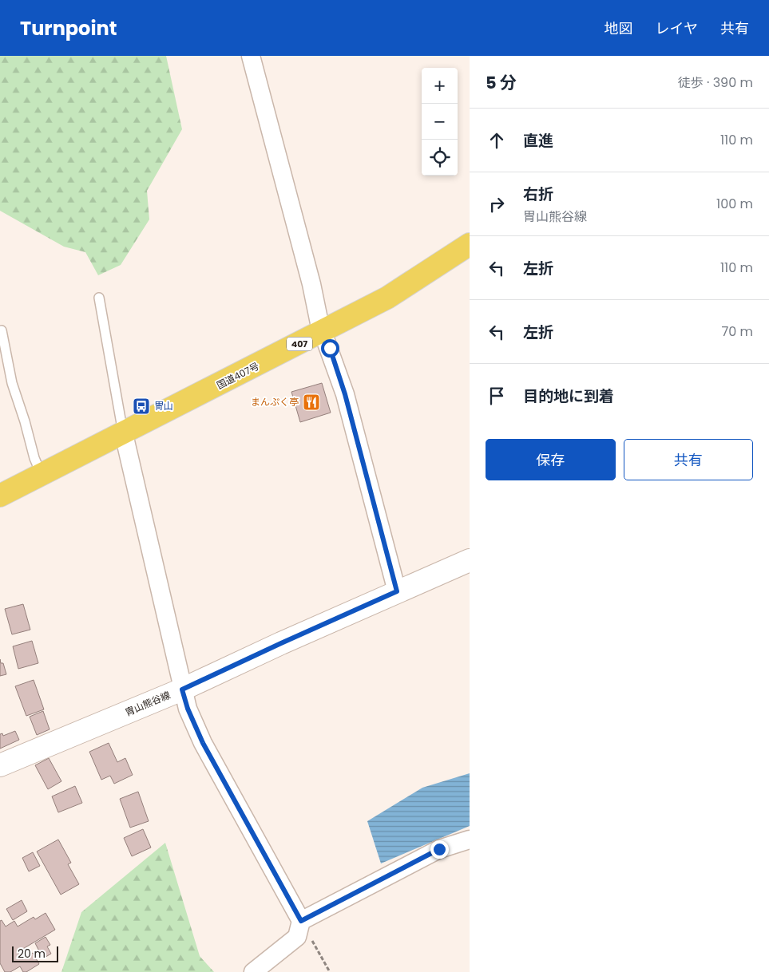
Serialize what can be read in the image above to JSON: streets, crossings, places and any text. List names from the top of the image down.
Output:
{
  "streets": {
    "highway": ["407", "国道407号"],
    "main road": ["胄山熊谷線"]
  },
  "places": {
    "restaurant": ["まんぷく亭"],
    "bus stop": ["冑山"]
  },
  "scale_bar": "20 m",
  "page": {
    "header": "Turnpoint",
    "nav": ["地図", "レイヤ", "共有"],
    "heading": ["5 分", "徒歩 · 390 m"],
    "map_buttons": ["+", "−"],
    "list": [
      ["直進", "110 m"],
      ["右折", "胄山熊谷線", "100 m"],
      ["左折", "110 m"],
      ["左折", "70 m"],
      "目的地に到着"
    ],
    "buttons": ["保存", "共有"],
    "scale": "20 m"
  }
}
